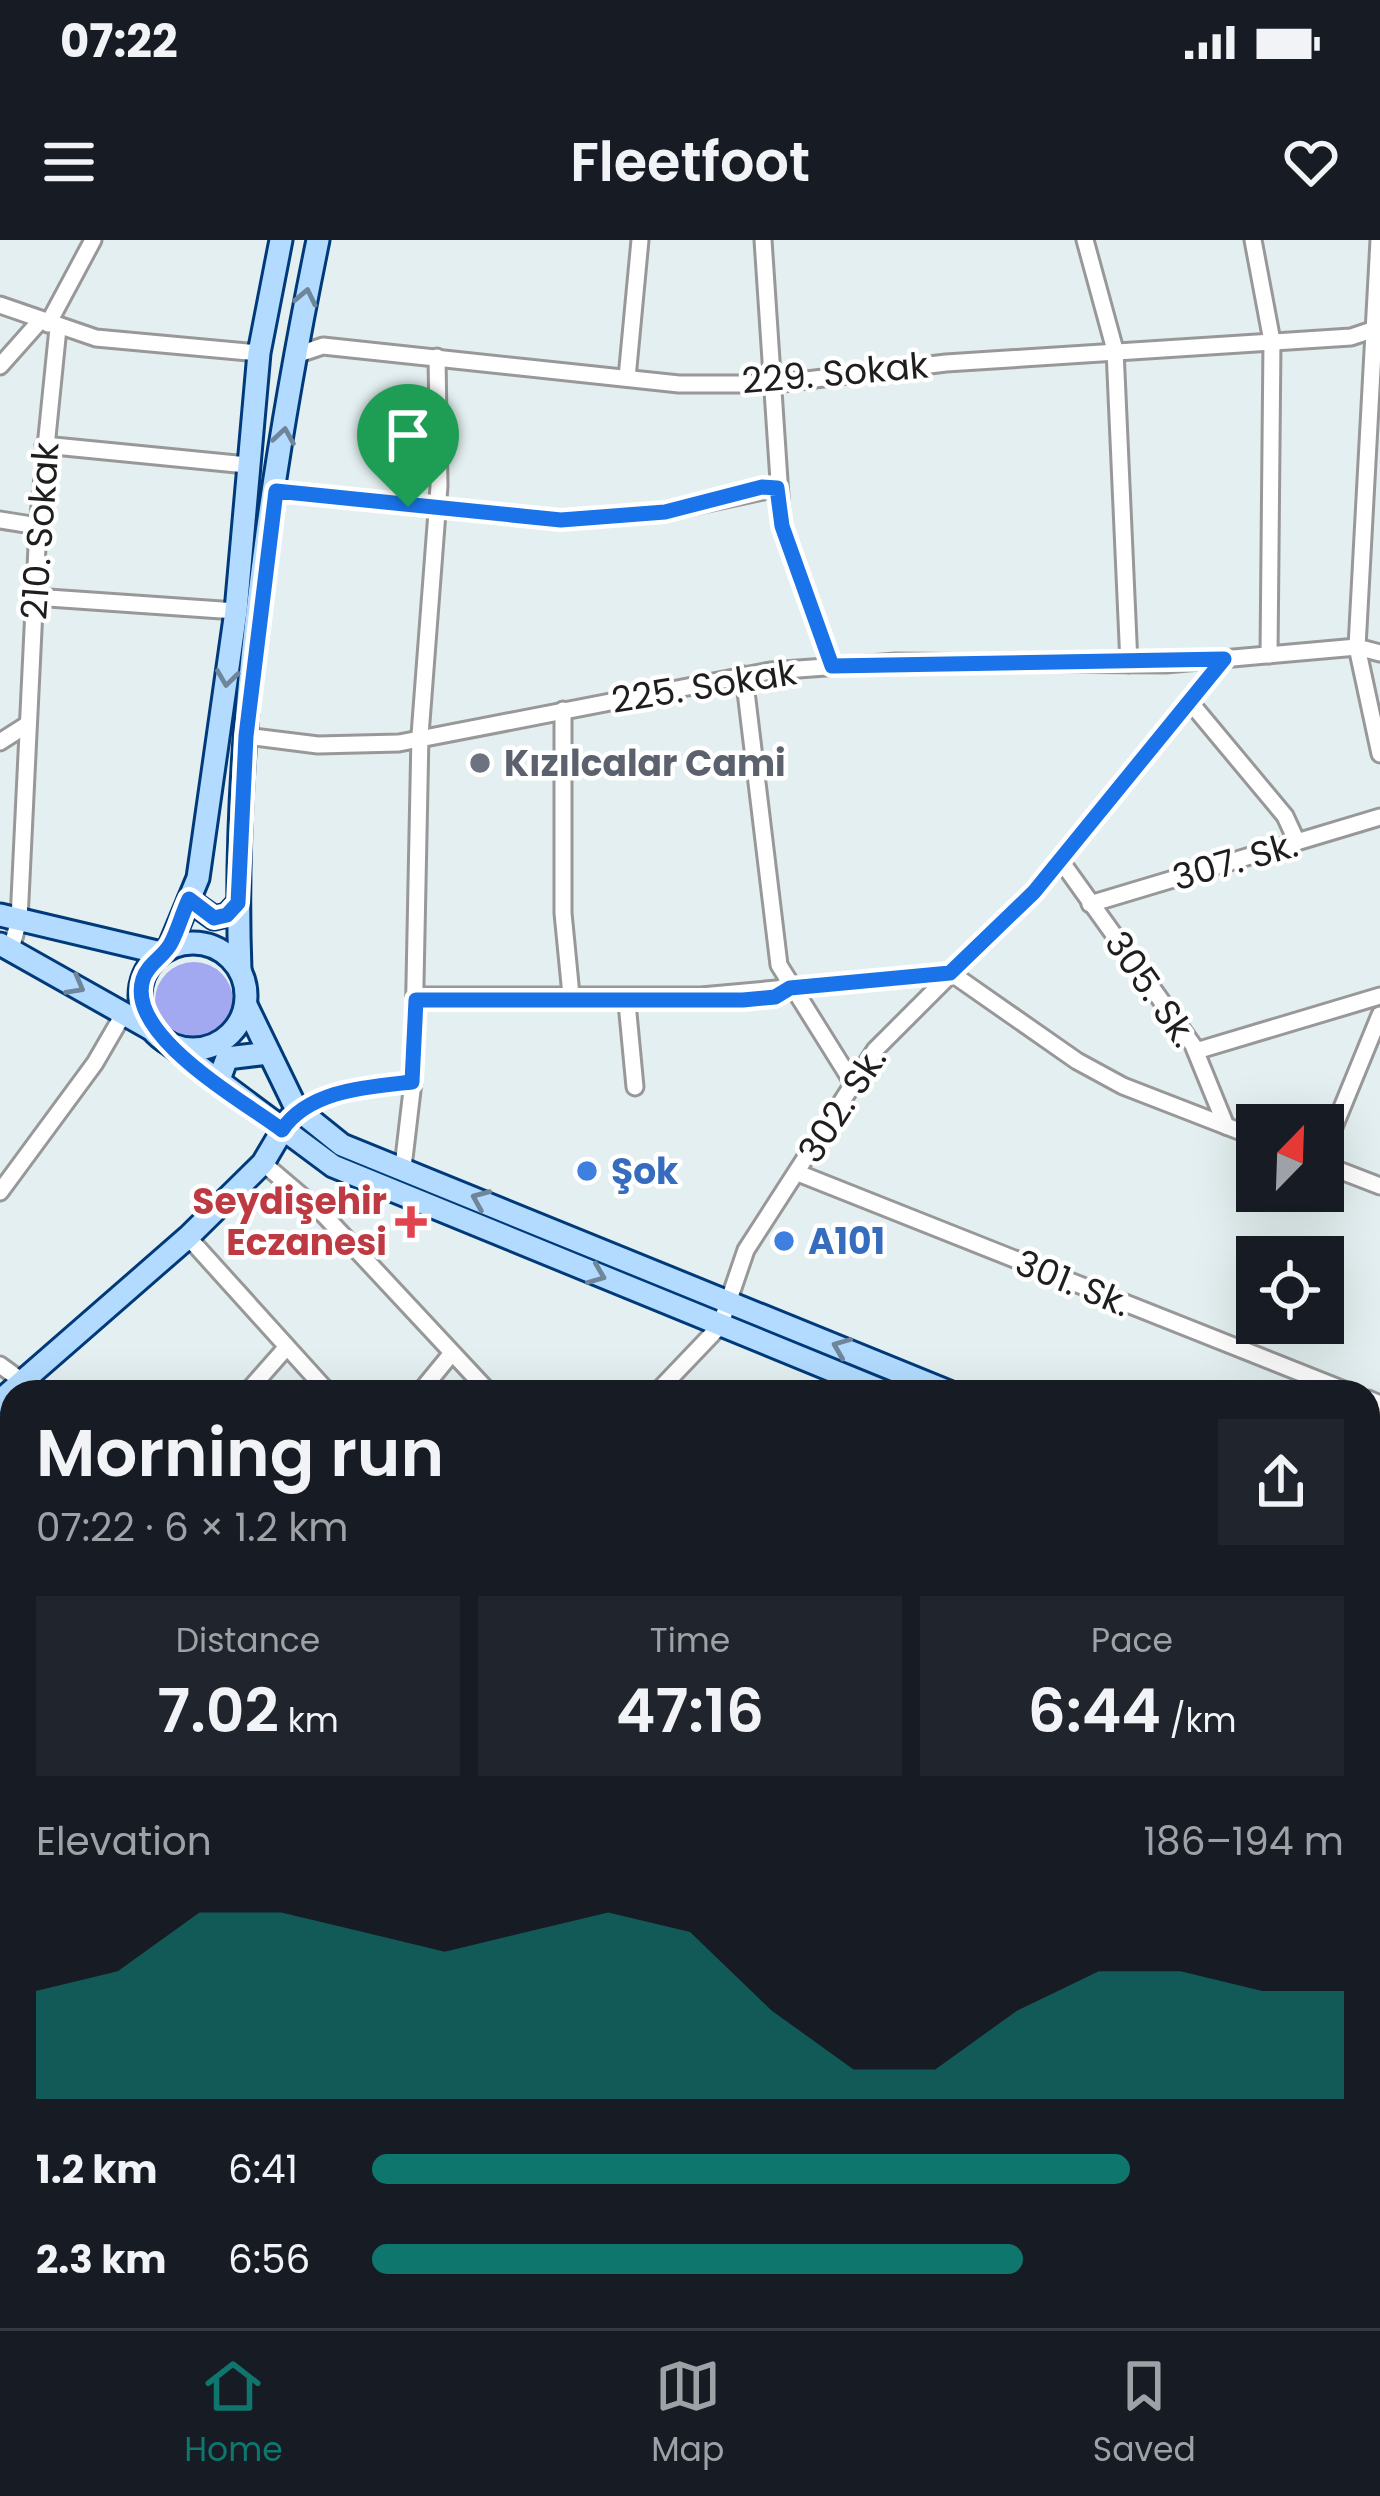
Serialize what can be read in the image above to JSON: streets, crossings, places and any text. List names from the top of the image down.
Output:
{
  "streets": {
    "street": [
      "229. Sokak",
      "210. Sokak",
      "225. Sokak",
      "307. Sk.",
      "305. Sk.",
      "302. Sk.",
      "301. Sk."
    ]
  },
  "crossings": [
    ["225. Sokak", "302. Sk."],
    ["307. Sk.", "305. Sk."],
    ["305. Sk.", "302. Sk."],
    ["302. Sk.", "301. Sk."]
  ],
  "places": {
    "other": ["Kızılcalar Cami", "Şok", "A101"],
    "health": ["Seydişehir Eczanesi"]
  },
  "north": "top right",
  "page": {
    "status": "07:22",
    "header": "Fleetfoot",
    "heading": ["Morning run", "07:22 · 6 × 1.2 km"],
    "stats": [
      ["Distance", "7.02 km"],
      ["Time", "47:16"],
      ["Pace", "6:44 /km"]
    ],
    "chart": ["Elevation", "186–194 m"],
    "list": [
      {
        "name": "1.2 km",
        "note": "6:41"
      },
      {
        "name": "2.3 km",
        "note": "6:56"
      }
    ],
    "tabs": ["Home", "Map", "Saved"]
  }
}
